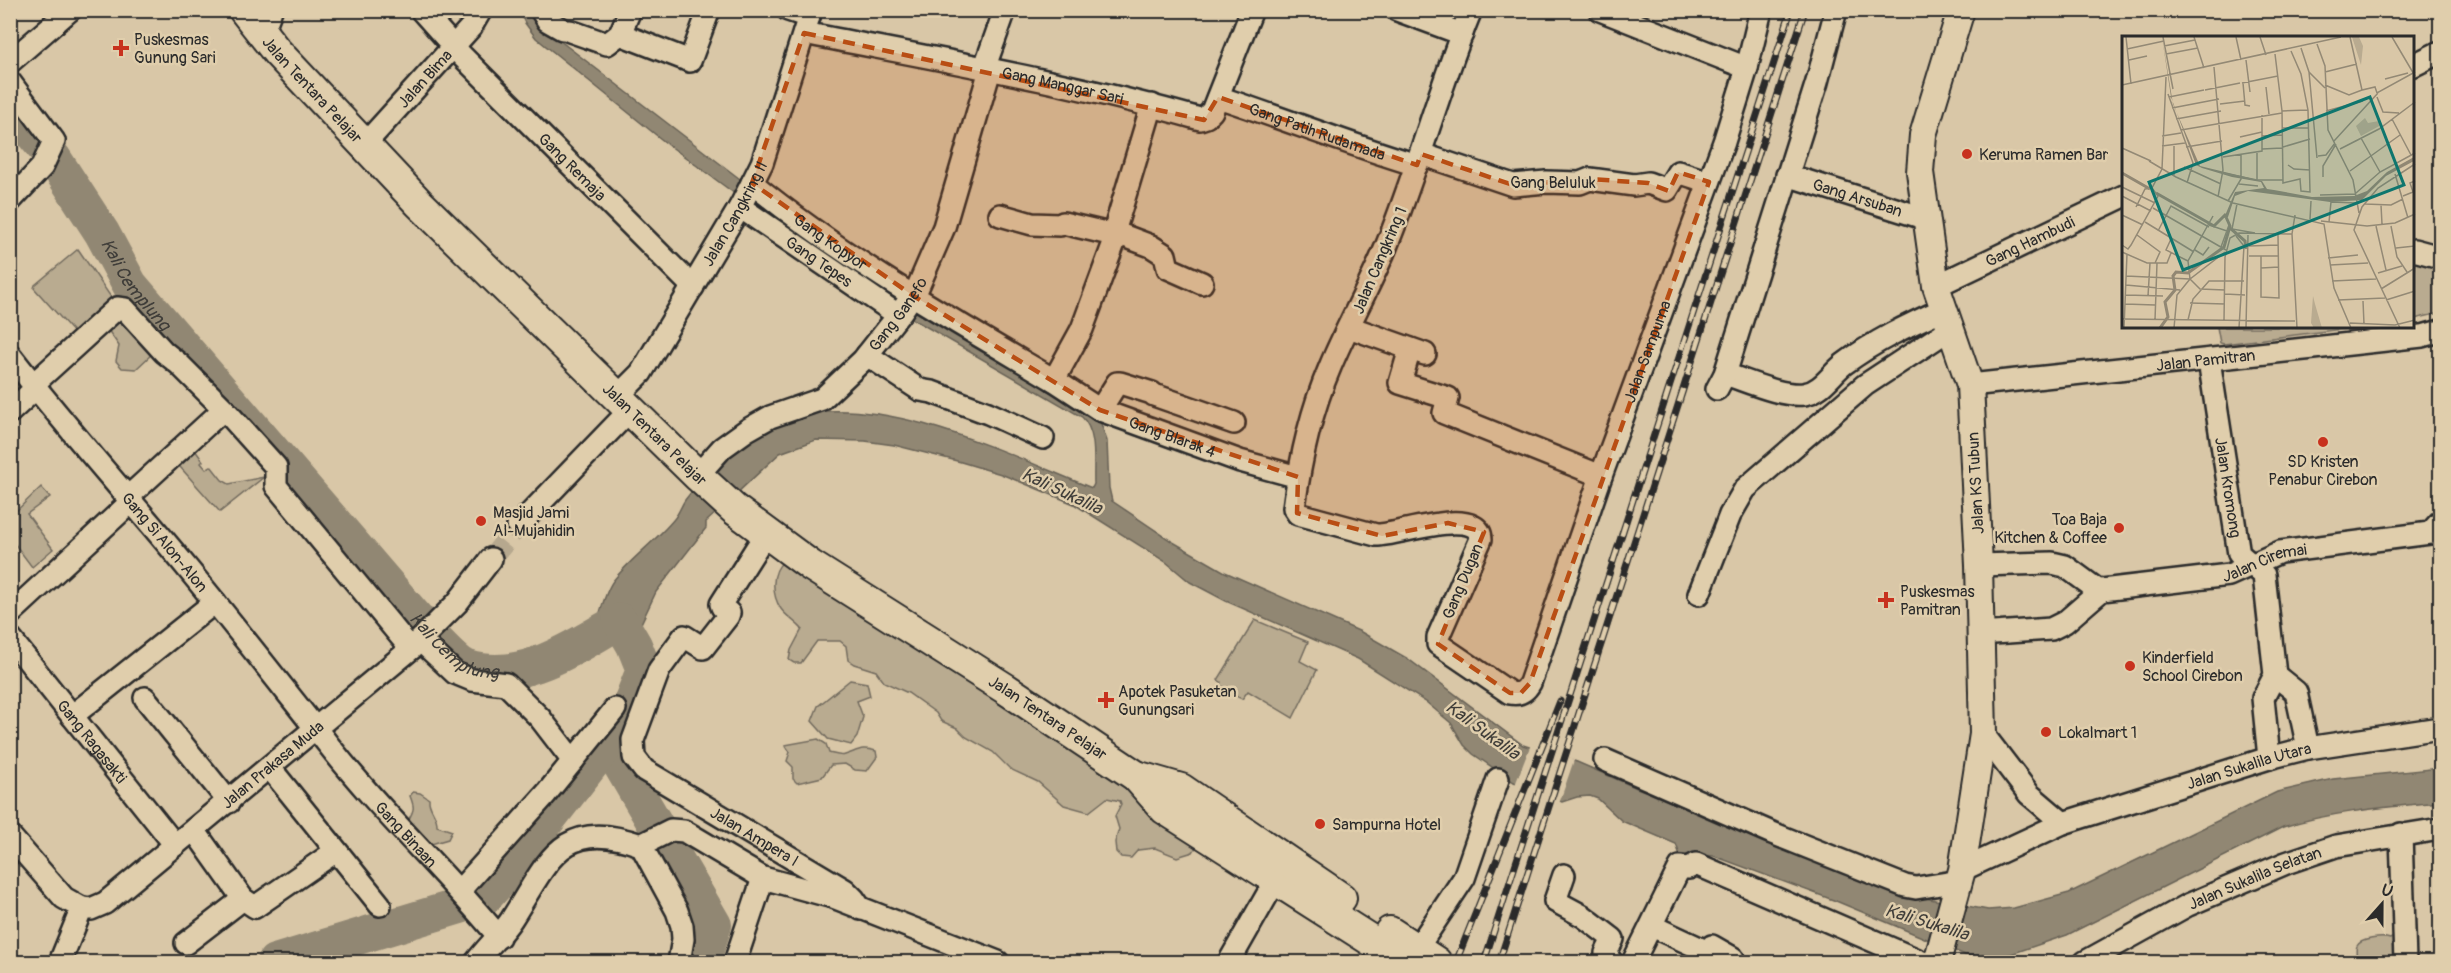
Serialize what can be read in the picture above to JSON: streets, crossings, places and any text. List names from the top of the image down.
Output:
{
  "streets": {
    "main road": ["Jalan Tentara Pelajar"],
    "street": [
      "Jalan Bima",
      "Gang Manggar Sari",
      "Gang Patih Rudamada",
      "Gang Remaja",
      "Gang Beluluk",
      "Gang Arsuban",
      "Jalan Cangkring II",
      "Gang Kopyor",
      "Gang Hambudi",
      "Jalan Cangkring 1",
      "Gang Tepes",
      "Gang Ganefo",
      "Jalan Sampurna",
      "Jalan Pamitran",
      "Gang Blarak 4",
      "Jalan KS Tubun",
      "Jalan Kromong",
      "Gang Si Alon-Alon",
      "Jalan Ciremai",
      "Gang Dugan",
      "Gang Ragasakti",
      "Jalan Prakasa Muda",
      "Jalan Sukalila Utara",
      "Gang Binaan",
      "Jalan Ampera I",
      "Jalan Sukalila Selatan"
    ]
  },
  "crossings": [
    ["Jalan Bima", "Jalan Tentara Pelajar"],
    ["Jalan Bima", "Gang Remaja"],
    ["Gang Manggar Sari", "Gang Patih Rudamada"],
    ["Gang Manggar Sari", "Jalan Cangkring II"],
    ["Gang Manggar Sari", "Gang Ganefo"],
    ["Jalan Tentara Pelajar", "Jalan Cangkring II"],
    ["Jalan Tentara Pelajar", "Gang Ganefo"],
    ["Jalan Tentara Pelajar", "Jalan Ampera I"],
    ["Gang Patih Rudamada", "Gang Beluluk"],
    ["Gang Patih Rudamada", "Jalan Cangkring 1"],
    ["Gang Remaja", "Jalan Cangkring II"],
    ["Gang Beluluk", "Jalan Cangkring 1"],
    ["Gang Beluluk", "Jalan Sampurna"],
    ["Gang Arsuban", "Jalan KS Tubun"],
    ["Jalan Cangkring II", "Gang Tepes"],
    ["Gang Kopyor", "Gang Tepes"],
    ["Gang Kopyor", "Gang Ganefo"],
    ["Gang Kopyor", "Gang Blarak 4"],
    ["Gang Hambudi", "Jalan KS Tubun"],
    ["Jalan Cangkring 1", "Gang Blarak 4"],
    ["Jalan Cangkring 1", "Gang Dugan"],
    ["Jalan Sampurna", "Gang Dugan"],
    ["Jalan Pamitran", "Jalan KS Tubun"],
    ["Jalan Pamitran", "Jalan Kromong"],
    ["Jalan KS Tubun", "Jalan Sukalila Utara"],
    ["Jalan Kromong", "Jalan Ciremai"],
    ["Jalan Kromong", "Jalan Sukalila Utara"],
    ["Gang Si Alon-Alon", "Jalan Prakasa Muda"],
    ["Gang Si Alon-Alon", "Gang Binaan"],
    ["Gang Ragasakti", "Jalan Prakasa Muda"],
    ["Jalan Prakasa Muda", "Gang Binaan"]
  ],
  "water": ["Kali Cemplung", "Kali Sukalila"],
  "places": {
    "health": ["Puskesmas Gunung Sari", "Puskesmas Pamitran", "Apotek Pasuketan Gunungsari"],
    "other": [
      "Keruma Ramen Bar",
      "SD Kristen Penabur Cirebon",
      "Masjid Jami Al-Mujahidin",
      "Toa Baja Kitchen & Coffee",
      "Kinderfield School Cirebon",
      "Lokalmart 1",
      "Sampurna Hotel"
    ]
  },
  "north": "top"
}
